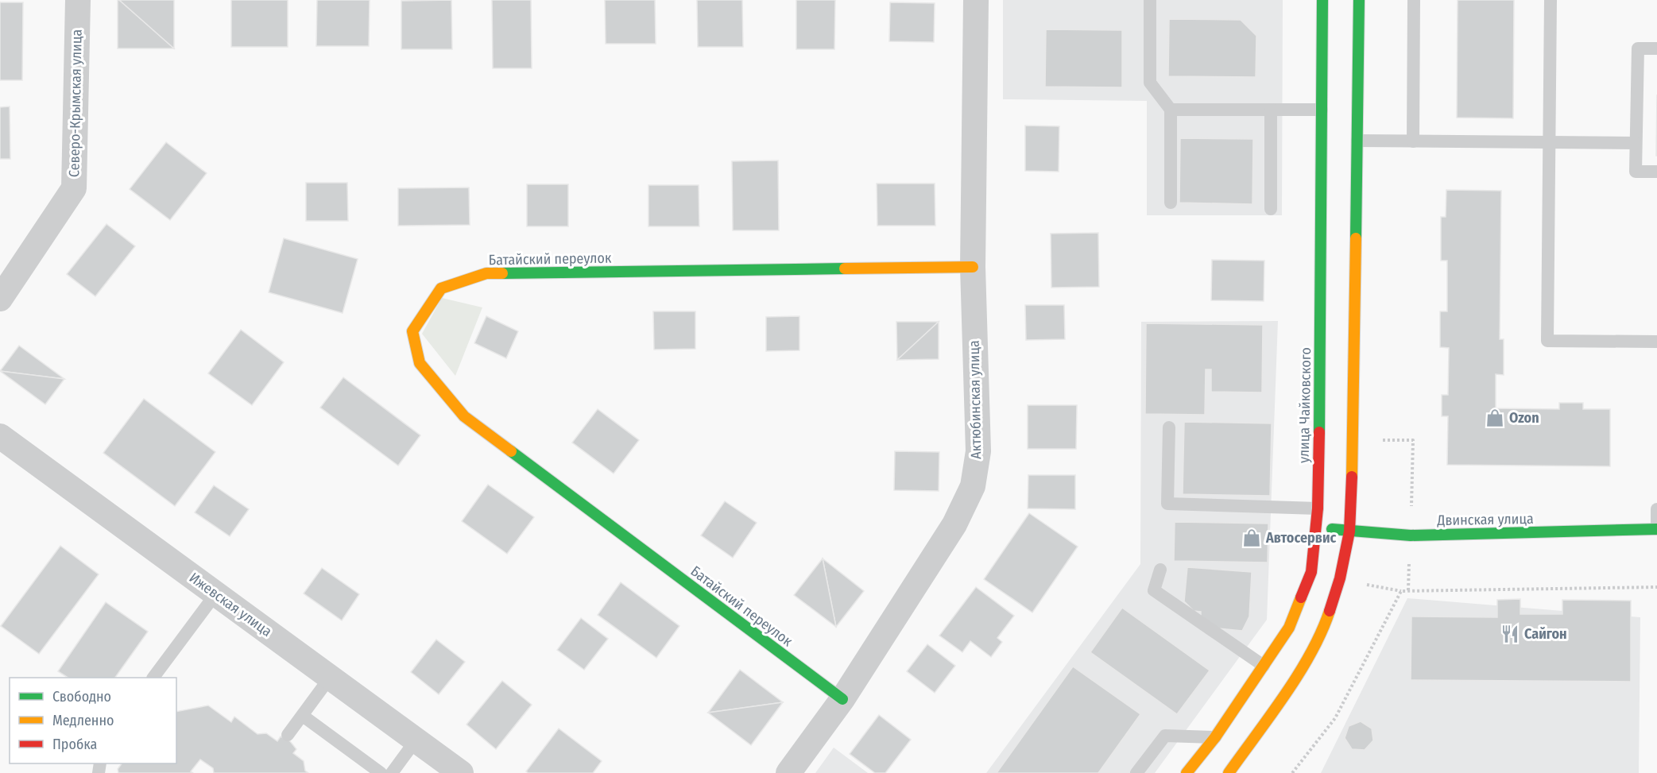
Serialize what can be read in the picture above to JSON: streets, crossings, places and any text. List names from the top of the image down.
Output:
{
  "streets": {
    "main road": ["Батайский переулок", "улица Чайковского", "Двинская улица"],
    "street": ["Северо-Крымская улица", "Актюбинская улица", "Ижевская улица"]
  },
  "crossings": [
    ["Батайский переулок", "Актюбинская улица"],
    ["улица Чайковского", "Двинская улица"]
  ],
  "places": {
    "shop": ["Ozon", "Автосервис"],
    "restaurant": ["Сайгон"]
  },
  "legend": ["Свободно", "Медленно", "Пробка"]
}
